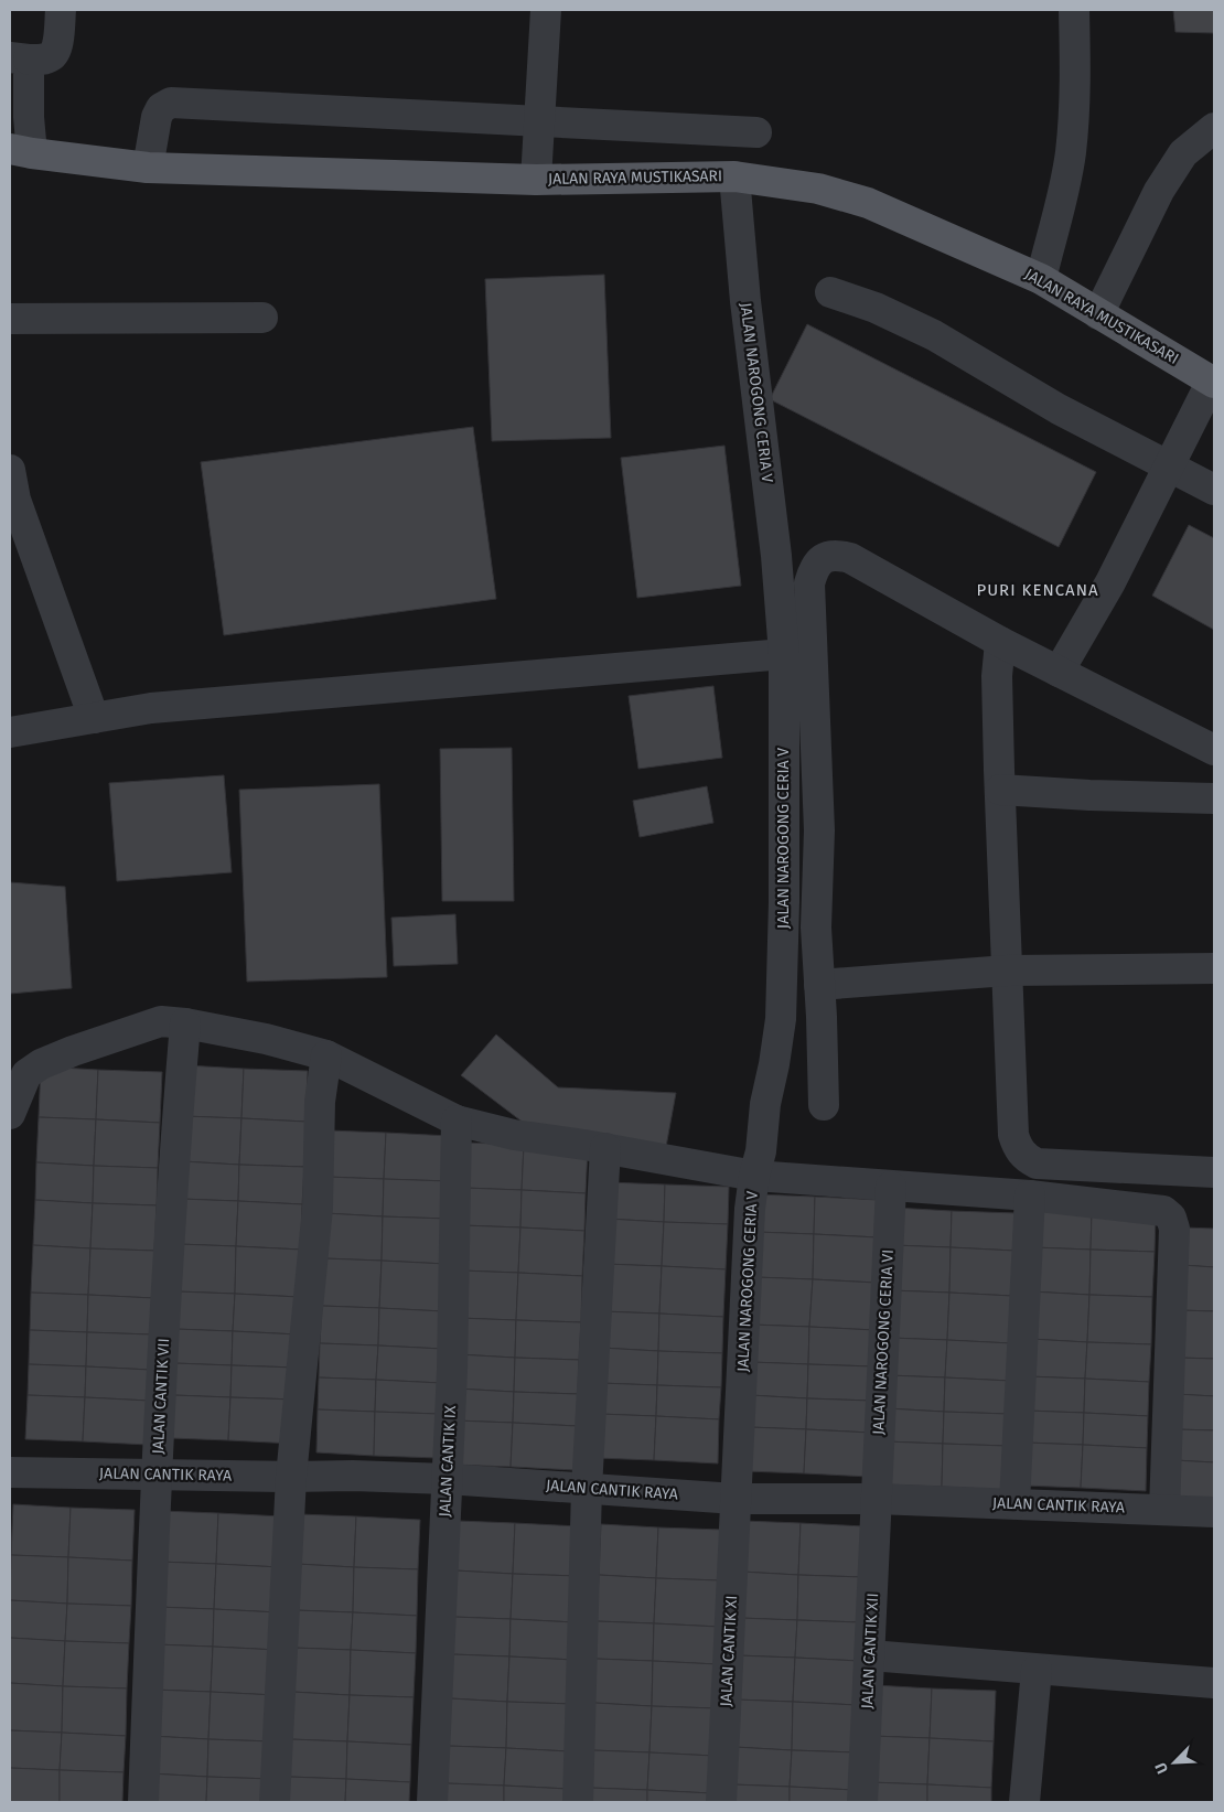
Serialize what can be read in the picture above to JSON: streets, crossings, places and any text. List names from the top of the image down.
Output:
{
  "streets": {
    "main road": ["JALAN RAYA MUSTIKASARI"],
    "street": [
      "JALAN NAROGONG CERIA V",
      "JALAN NAROGONG CERIA VI",
      "JALAN CANTIK VII",
      "JALAN CANTIK IX",
      "JALAN CANTIK RAYA",
      "JALAN CANTIK XI",
      "JALAN CANTIK XII"
    ]
  },
  "crossings": [
    ["JALAN RAYA MUSTIKASARI", "JALAN NAROGONG CERIA V"],
    ["JALAN NAROGONG CERIA V", "JALAN CANTIK RAYA"],
    ["JALAN NAROGONG CERIA V", "JALAN CANTIK XI"],
    ["JALAN NAROGONG CERIA VI", "JALAN CANTIK RAYA"],
    ["JALAN NAROGONG CERIA VI", "JALAN CANTIK XII"],
    ["JALAN CANTIK VII", "JALAN CANTIK RAYA"],
    ["JALAN CANTIK IX", "JALAN CANTIK RAYA"],
    ["JALAN CANTIK RAYA", "JALAN CANTIK XI"],
    ["JALAN CANTIK RAYA", "JALAN CANTIK XII"]
  ],
  "districts": ["PURI KENCANA"],
  "north": "bottom left"
}
